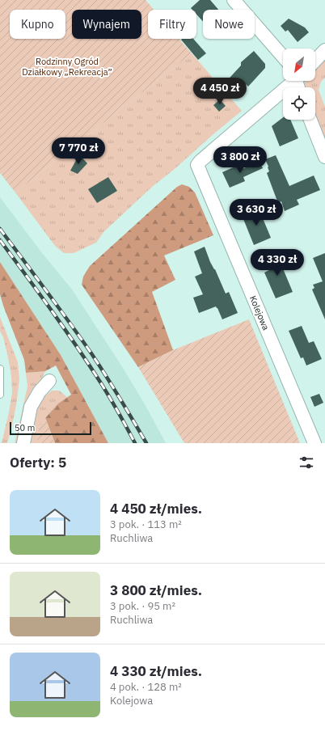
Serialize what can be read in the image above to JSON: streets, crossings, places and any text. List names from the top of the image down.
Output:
{
  "streets": {
    "street": ["Kolejowa"]
  },
  "parks": ["Rodzinny Ogród Działkowy „Rekreacja”"],
  "scale_bar": "50 m",
  "north": "bottom left",
  "page": {
    "chip": [
      "Kupno",
      "Wynajem",
      "Filtry",
      "Nowe"
    ],
    "price": [
      "4 450 zł",
      "7 770 zł",
      "3 800 zł",
      "3 630 zł",
      "4 330 zł"
    ],
    "scale": "50 m",
    "heading": "Oferty: 5",
    "list": [
      {
        "name": "4 450 zł/mies.",
        "note": "3 pok. · 113 m² · Ruchliwa"
      },
      {
        "name": "3 800 zł/mies.",
        "note": "3 pok. · 95 m² · Ruchliwa"
      },
      {
        "name": "4 330 zł/mies.",
        "note": "4 pok. · 128 m² · Kolejowa"
      }
    ]
  }
}
